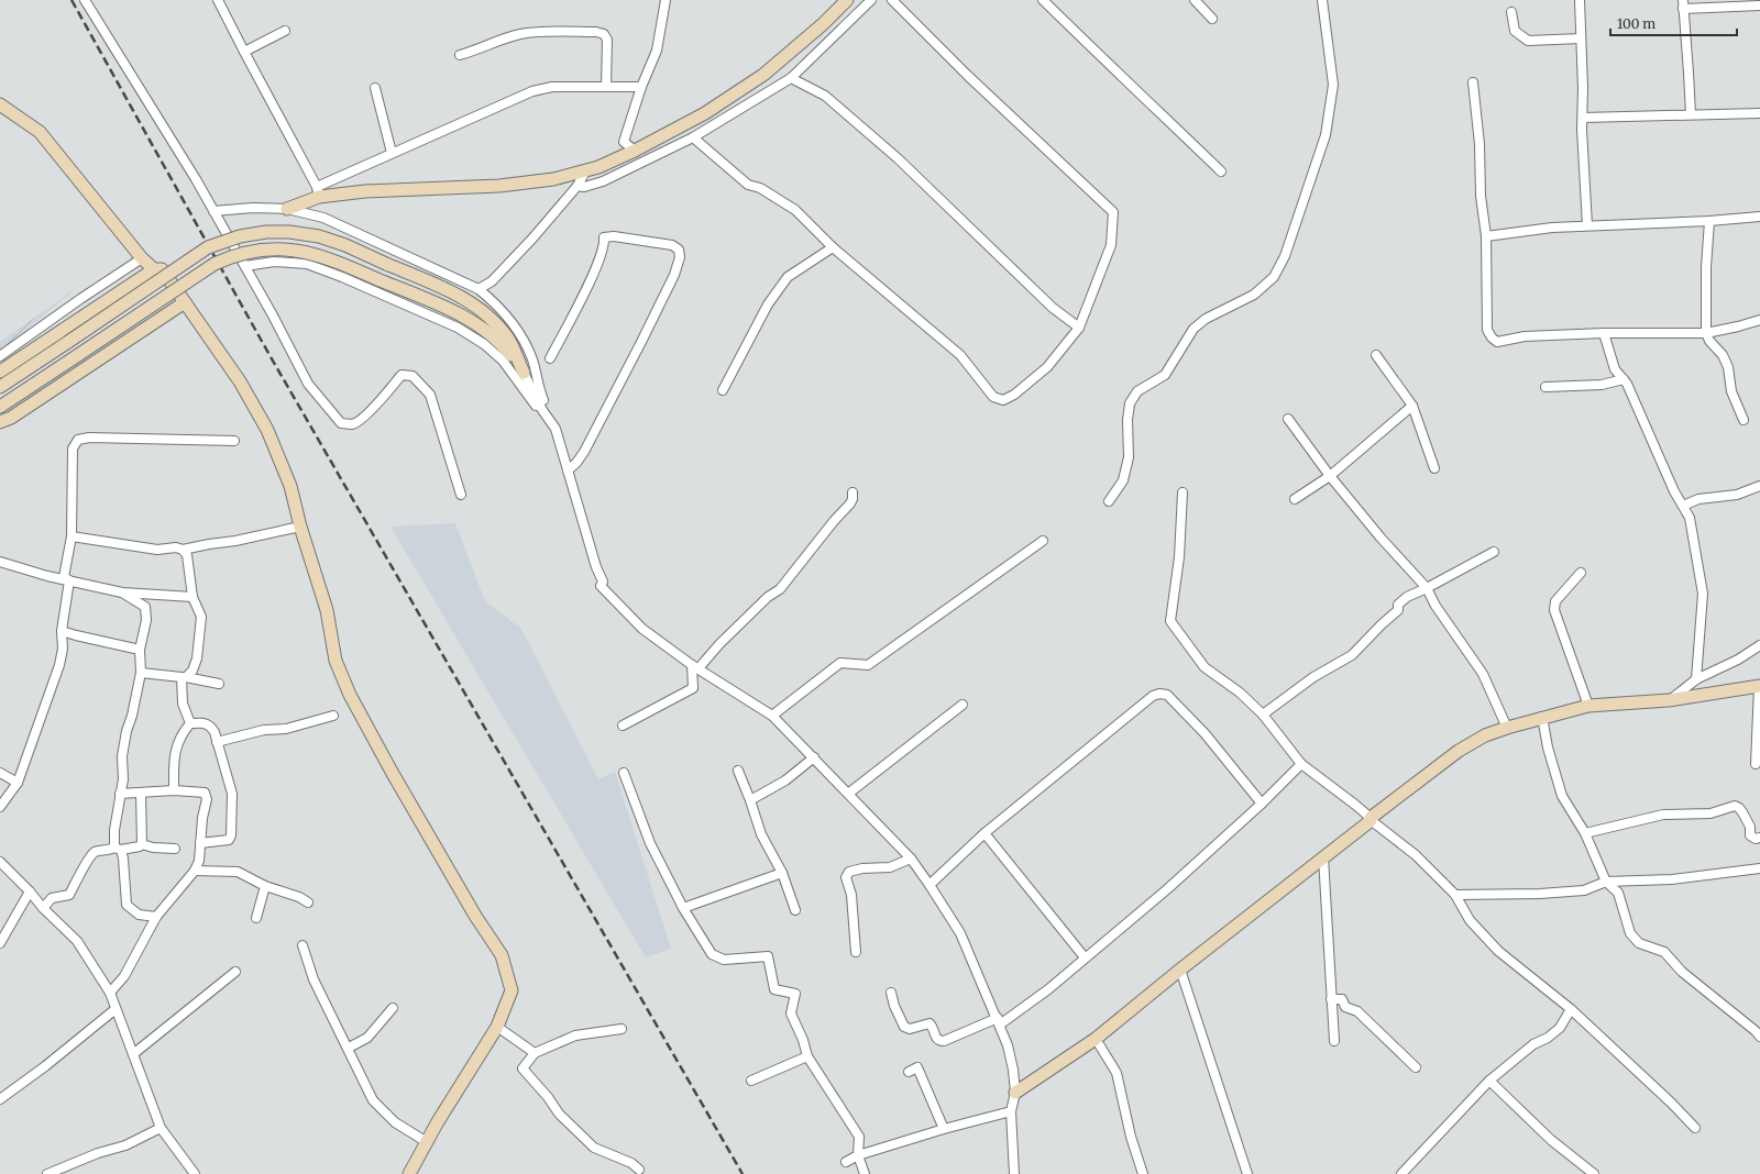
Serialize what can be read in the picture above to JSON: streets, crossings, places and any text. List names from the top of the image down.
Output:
{
  "scale_bar": "100 m"
}
